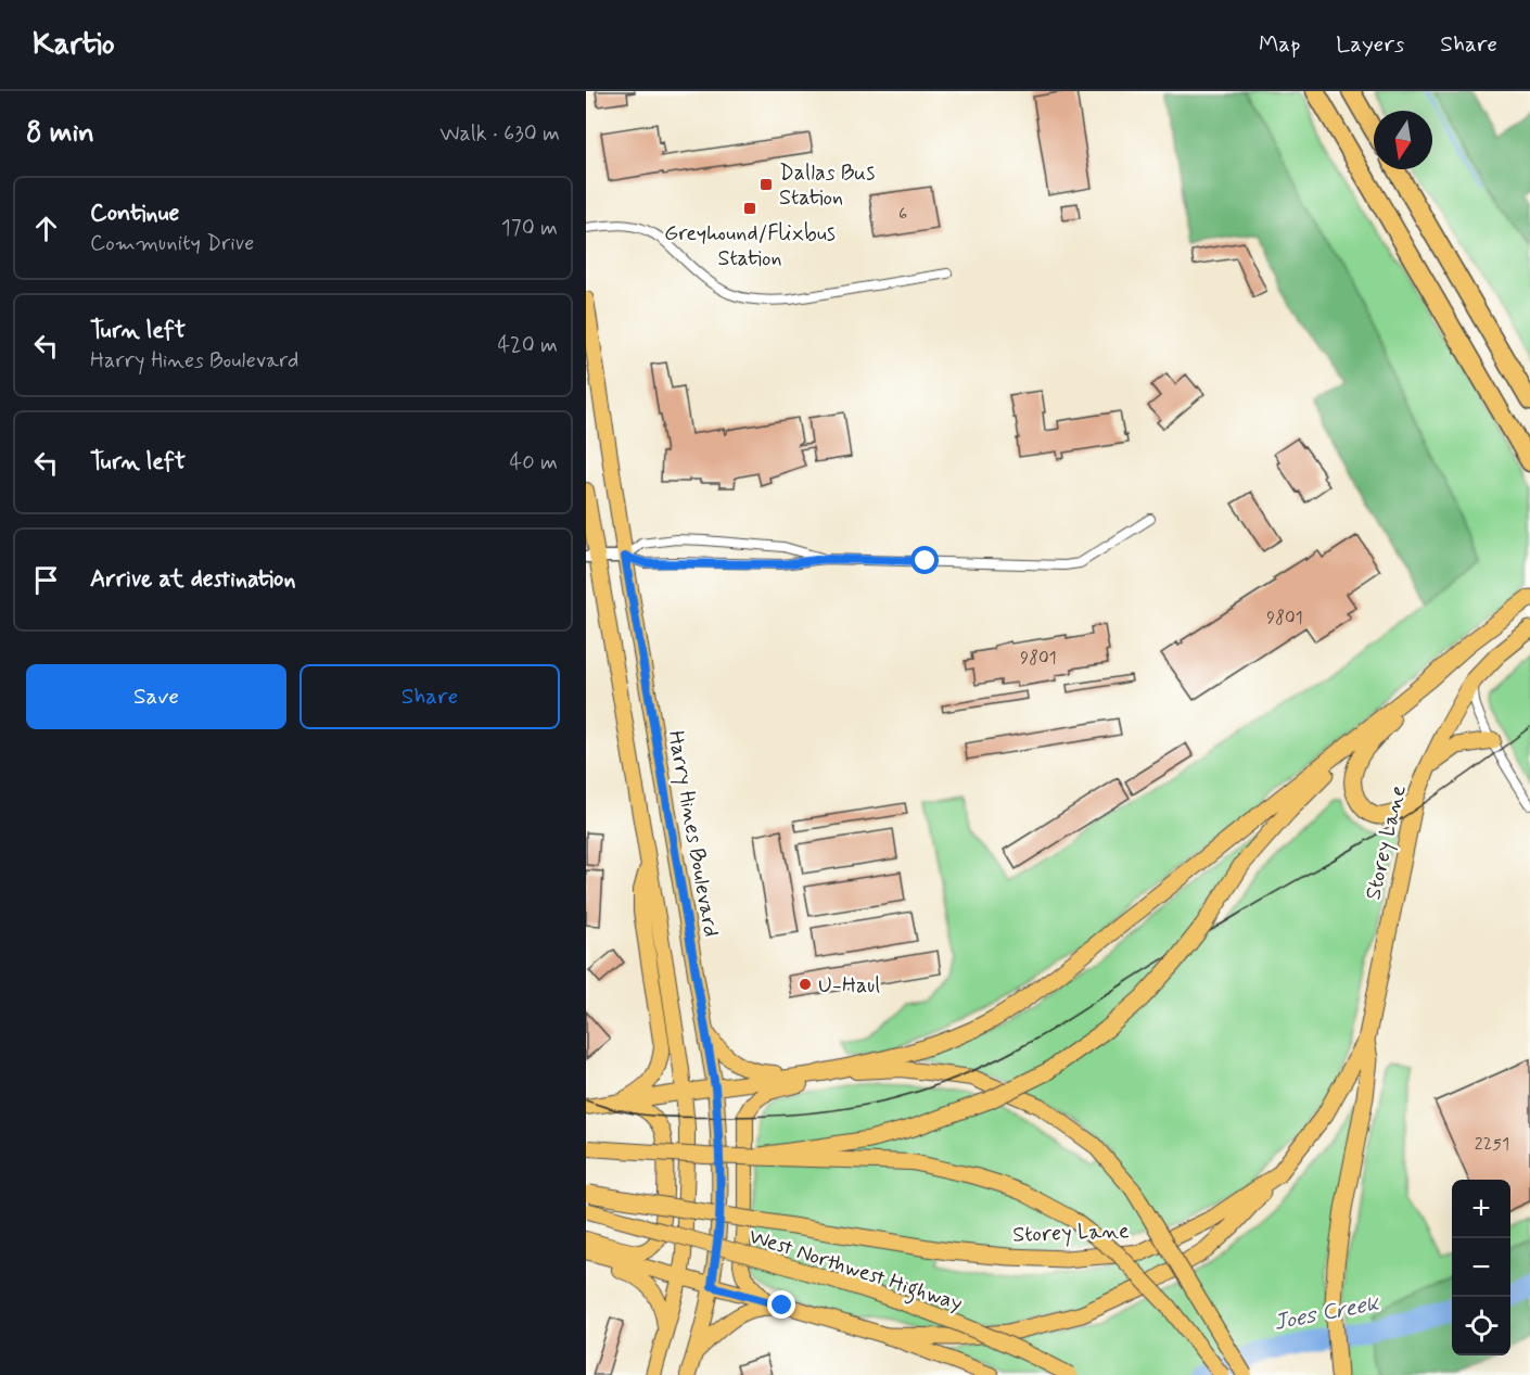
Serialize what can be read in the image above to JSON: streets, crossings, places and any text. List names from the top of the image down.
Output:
{
  "streets": {
    "highway": ["Storey Lane"],
    "main road": ["Harry Hines Boulevard", "West Northwest Highway"]
  },
  "crossings": [
    ["Storey Lane", "West Northwest Highway"]
  ],
  "water": ["Joes Creek"],
  "places": {
    "transit": ["Dallas Bus Station", "Greyhound/Flixbus Station"],
    "other": ["U-Haul"]
  },
  "house_numbers": [
    "6",
    "9801",
    "9801",
    "2251"
  ],
  "north": "bottom",
  "page": {
    "header": "Kartio",
    "nav": ["Map", "Layers", "Share"],
    "heading": ["8 min", "Walk · 630 m"],
    "list": [
      ["Continue", "Community Drive", "170 m"],
      ["Turn left", "Harry Hines Boulevard", "420 m"],
      ["Turn left", "40 m"],
      "Arrive at destination"
    ],
    "buttons": ["Save", "Share"],
    "map_buttons": ["+", "−"]
  }
}
